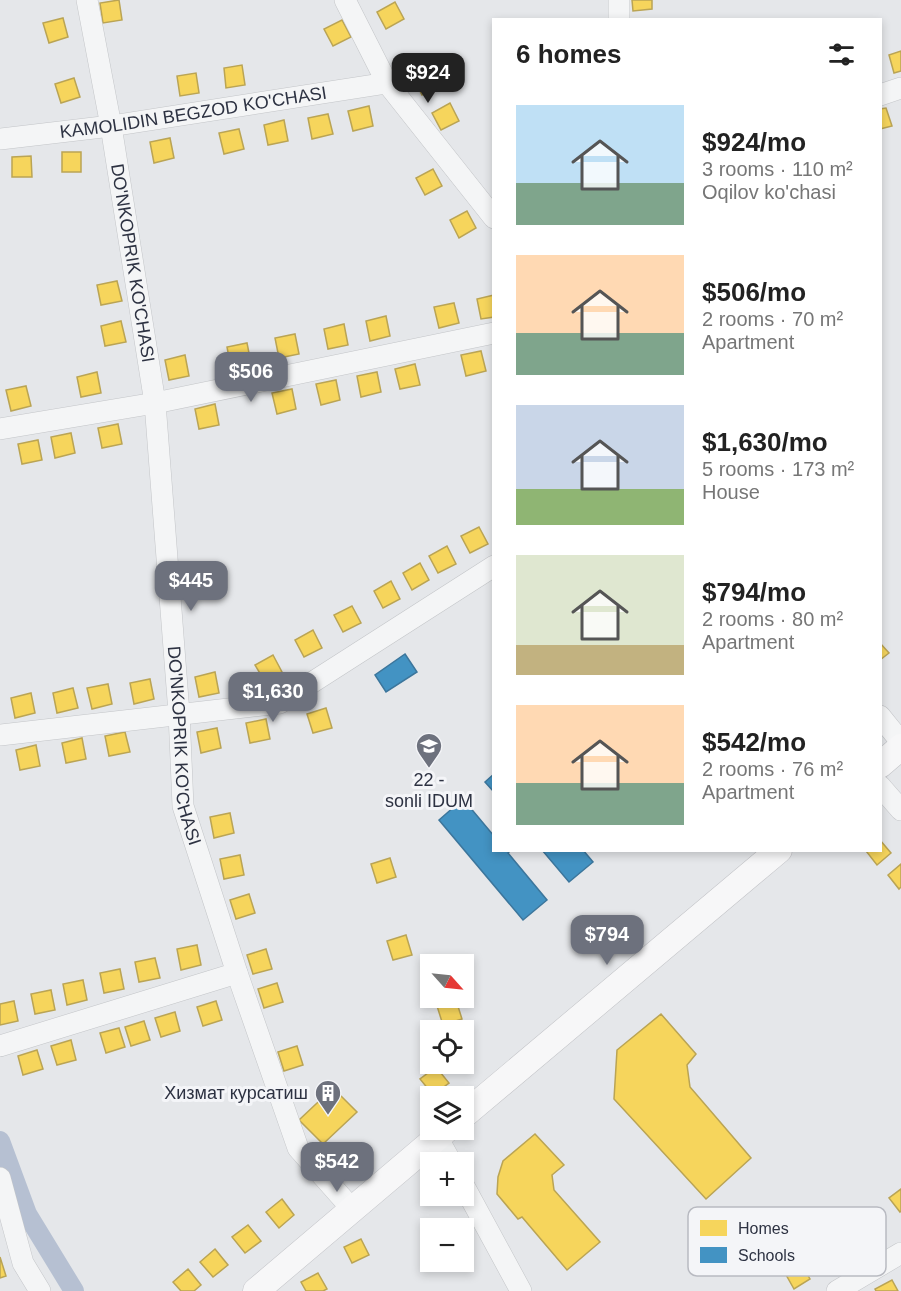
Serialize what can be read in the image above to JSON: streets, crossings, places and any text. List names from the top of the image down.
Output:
{
  "streets": {
    "street": ["KAMOLIDIN BEGZOD KO'CHASI", "DO'NKOPRIK KO'CHASI"]
  },
  "crossings": [
    ["KAMOLIDIN BEGZOD KO'CHASI", "DO'NKOPRIK KO'CHASI"]
  ],
  "places": {
    "school or university": ["22 - sonli IDUM"],
    "building": ["Хизмат курсатиш"]
  },
  "legend": ["Homes", "Schools"],
  "north": "bottom right",
  "page": {
    "heading": "6 homes",
    "price": [
      "$924",
      "$506",
      "$445",
      "$1,630",
      "$794",
      "$542"
    ],
    "list": [
      {
        "name": "$924/mo",
        "note": "3 rooms · 110 m² · Oqilov ko'chasi"
      },
      {
        "name": "$506/mo",
        "note": "2 rooms · 70 m² · Apartment"
      },
      {
        "name": "$1,630/mo",
        "note": "5 rooms · 173 m² · House"
      },
      {
        "name": "$794/mo",
        "note": "2 rooms · 80 m² · Apartment"
      },
      {
        "name": "$542/mo",
        "note": "2 rooms · 76 m² · Apartment"
      }
    ],
    "map_buttons": ["+", "−"]
  }
}
